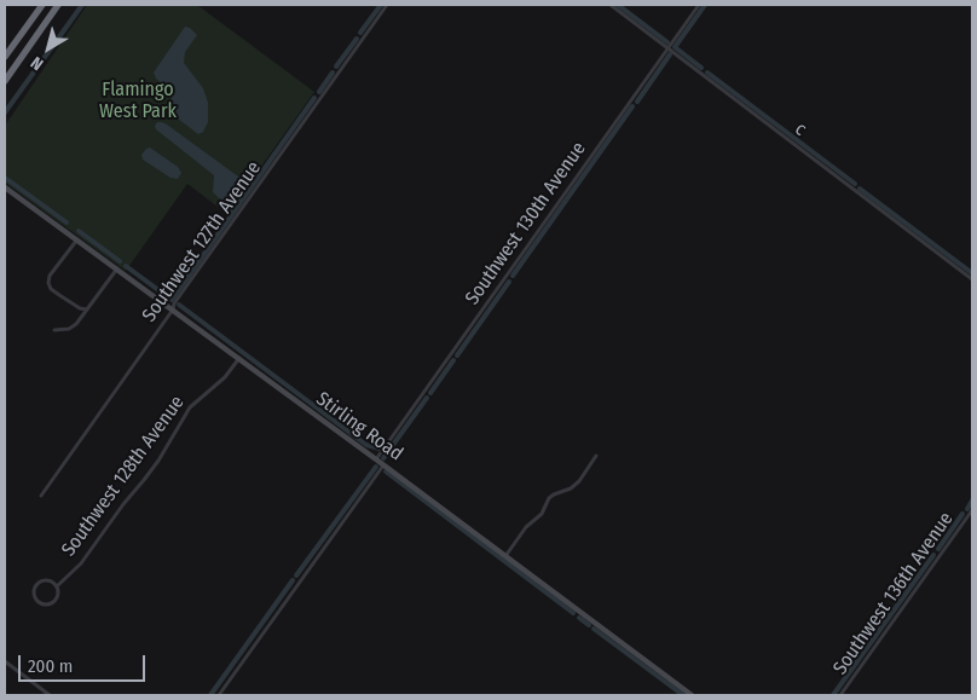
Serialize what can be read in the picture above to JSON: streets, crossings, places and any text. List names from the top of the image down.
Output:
{
  "streets": {
    "street": [
      "c",
      "Southwest 130th Avenue",
      "Southwest 127th Avenue",
      "Stirling Road",
      "Southwest 128th Avenue",
      "Southwest 136th Avenue"
    ]
  },
  "crossings": [
    ["c", "Southwest 130th Avenue"],
    ["Southwest 130th Avenue", "Stirling Road"],
    ["Southwest 127th Avenue", "Stirling Road"],
    ["Stirling Road", "Southwest 128th Avenue"]
  ],
  "parks": ["Flamingo West Park"],
  "scale_bar": "200 m",
  "north": "bottom left"
}
